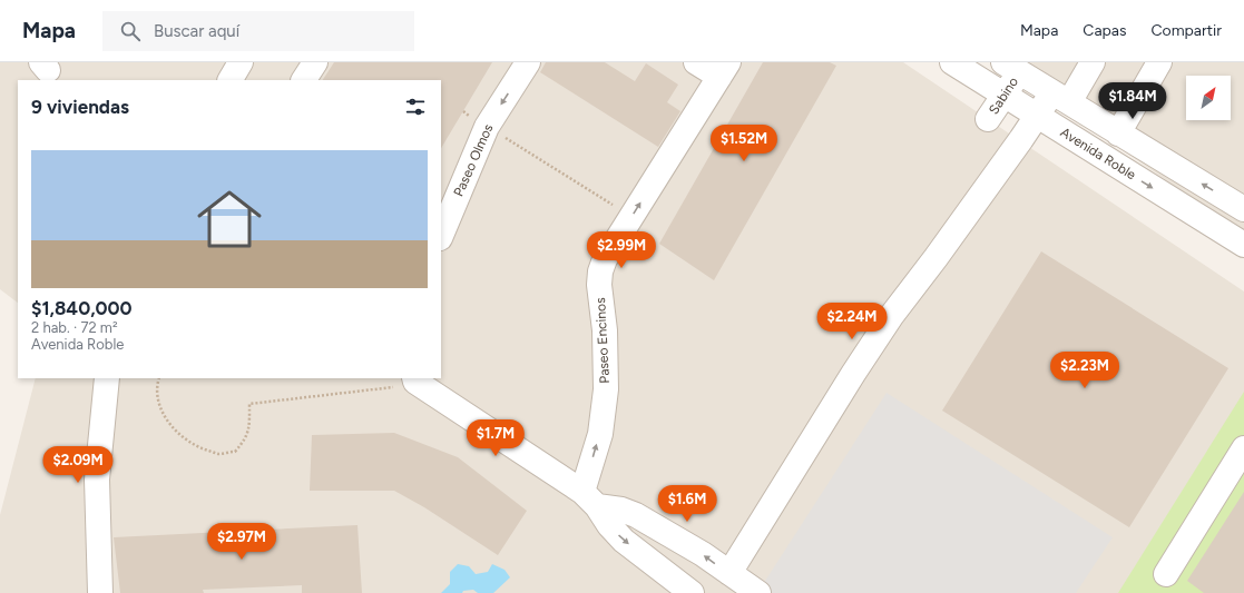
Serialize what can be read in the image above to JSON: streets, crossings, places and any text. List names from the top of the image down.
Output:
{
  "streets": {
    "street": [
      "Sabino",
      "Avenida Roble",
      "Paseo Olmos",
      "Paseo Encinos"
    ]
  },
  "crossings": [
    ["Sabino", "Avenida Roble"]
  ],
  "one_way": ["Paseo Olmos", "Paseo Encinos"],
  "north": "top right",
  "page": {
    "header": "Mapa",
    "search": "Buscar aquí",
    "nav": ["Mapa", "Capas", "Compartir"],
    "heading": "9 viviendas",
    "price": [
      "$1.84M",
      "$1.52M",
      "$2.99M",
      "$2.24M",
      "$2.23M",
      "$1.7M",
      "$2.09M",
      "$1.6M",
      "$2.97M"
    ],
    "list": [
      {
        "name": "$1,840,000",
        "note": "2 hab. · 72 m² · Avenida Roble"
      }
    ]
  }
}
